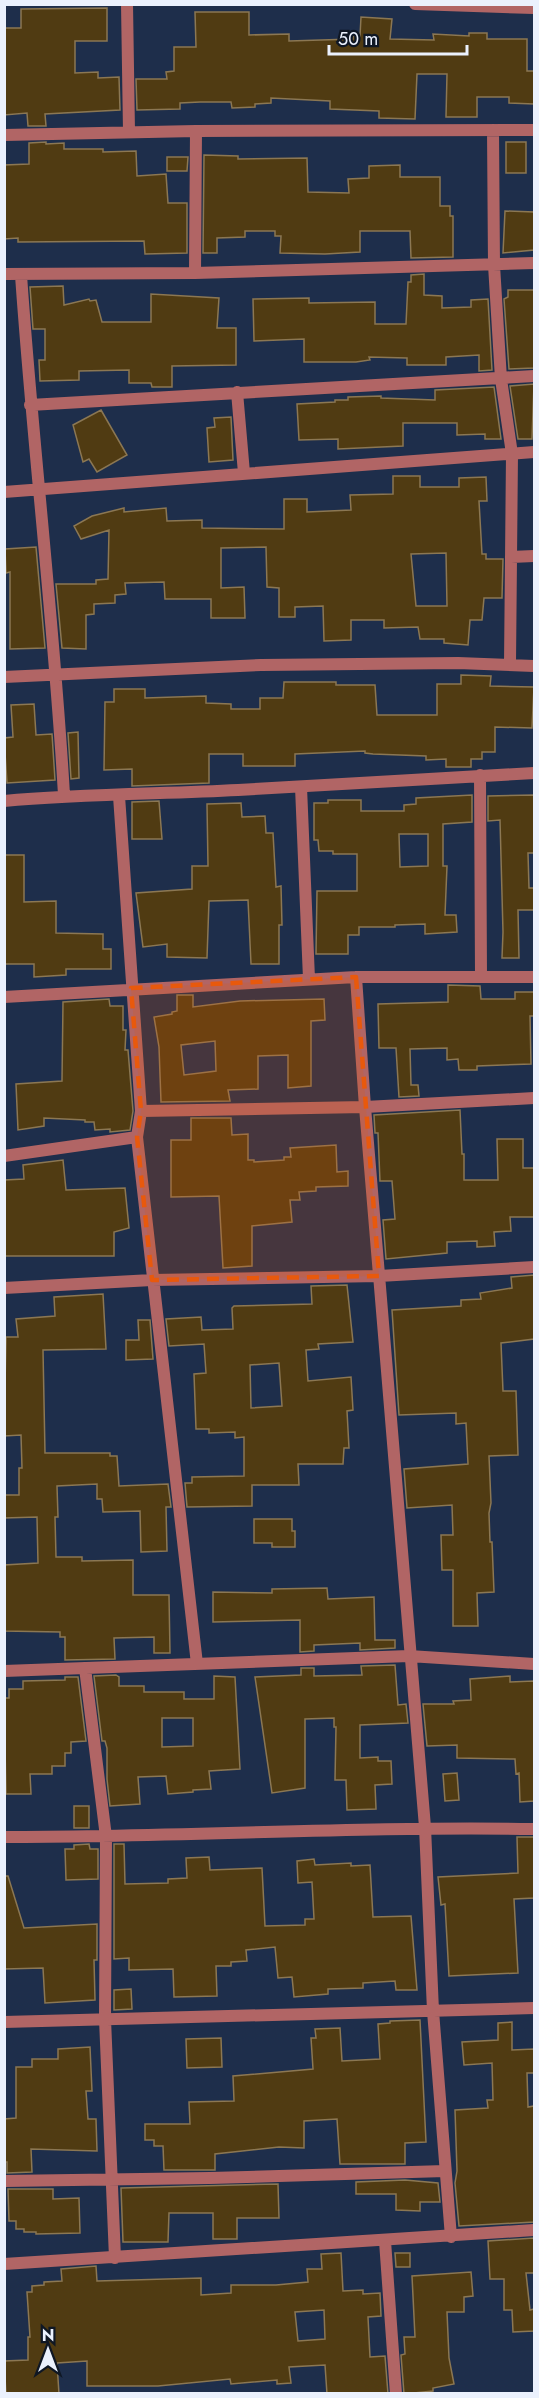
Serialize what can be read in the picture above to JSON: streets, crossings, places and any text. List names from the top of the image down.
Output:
{
  "scale_bar": "50 m",
  "north": "top"
}
